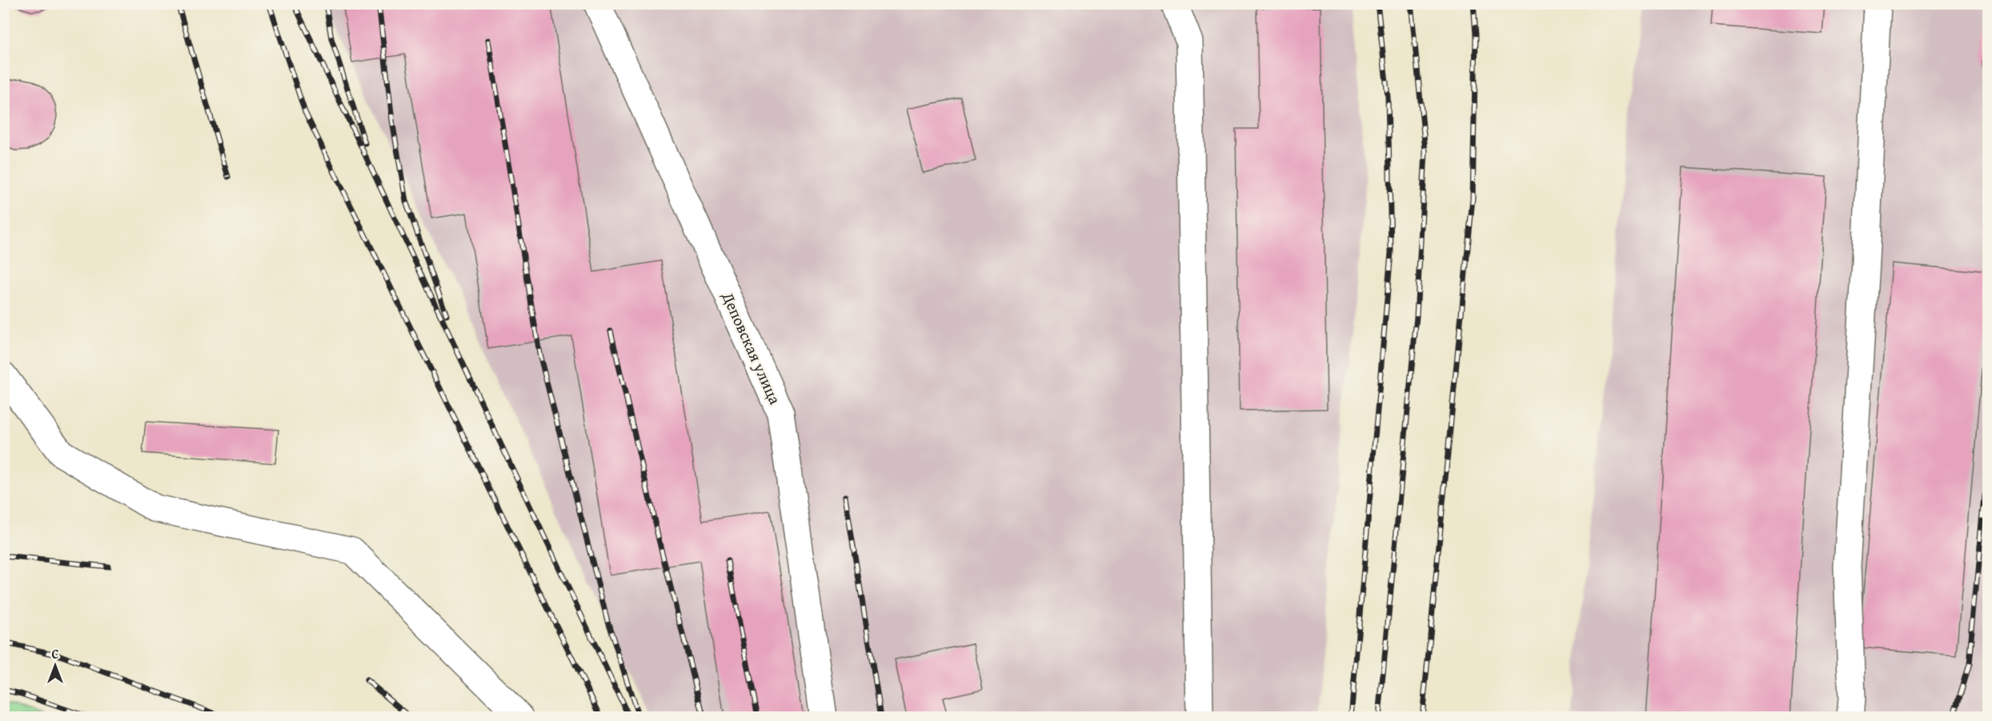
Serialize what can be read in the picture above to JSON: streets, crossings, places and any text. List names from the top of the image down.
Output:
{
  "streets": {
    "street": ["Деповская улица"]
  },
  "north": "top"
}
